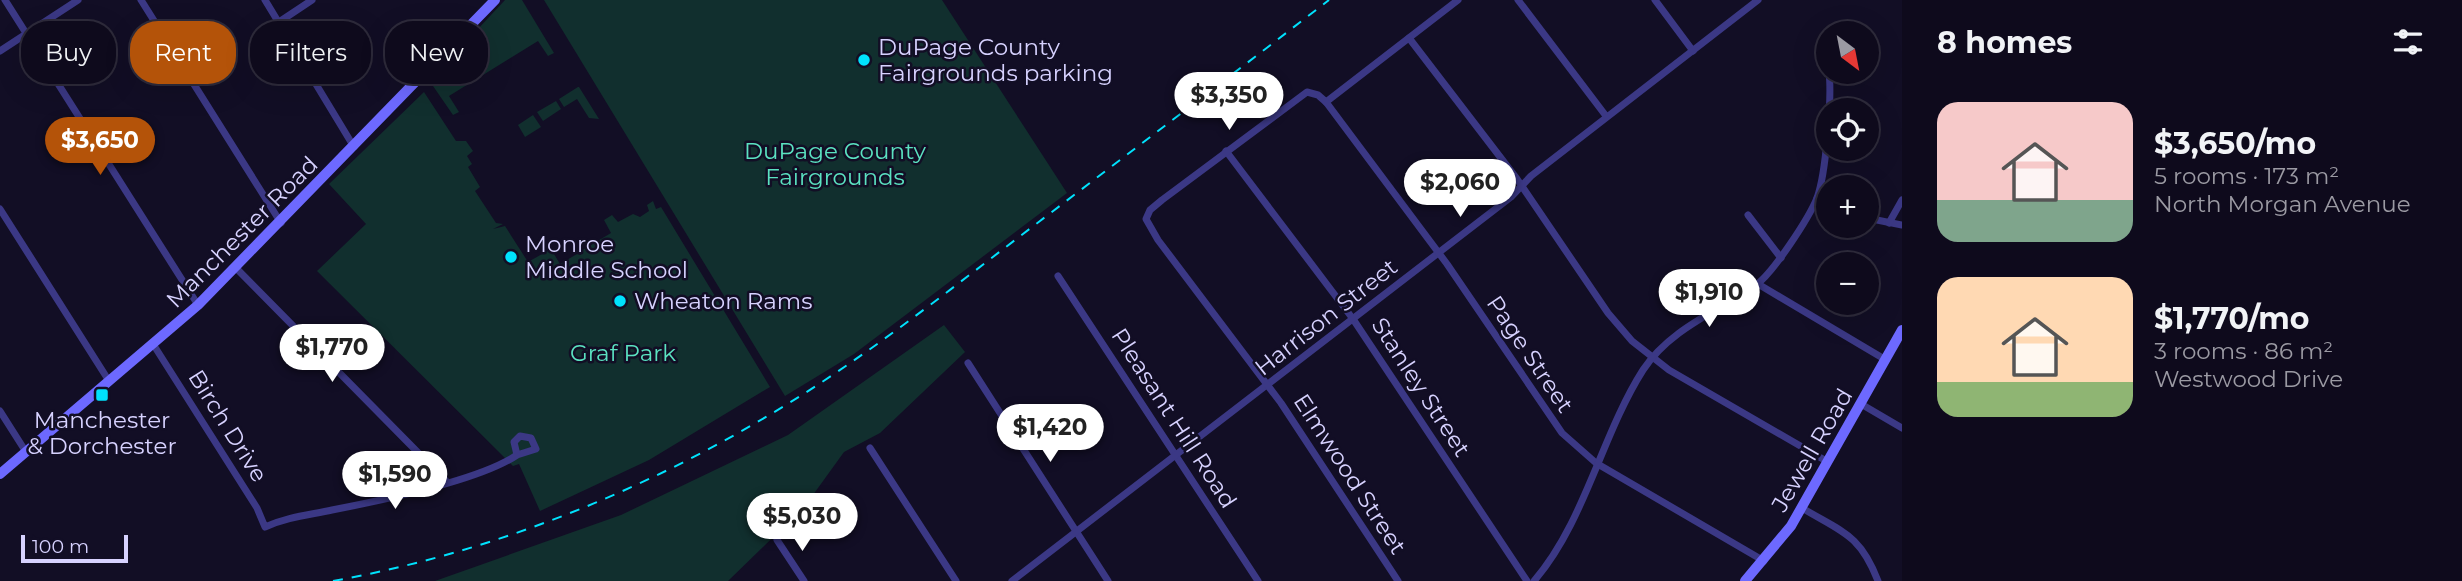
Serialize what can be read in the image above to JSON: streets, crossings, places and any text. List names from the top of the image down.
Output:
{
  "streets": {
    "street": [
      "Manchester Road",
      "Harrison Street",
      "Page Street",
      "Stanley Street",
      "Pleasant Hill Road",
      "Birch Drive",
      "Jewell Road",
      "Elmwood Street"
    ]
  },
  "crossings": [
    ["Manchester Road", "Birch Drive"],
    ["Harrison Street", "Page Street"],
    ["Harrison Street", "Stanley Street"],
    ["Harrison Street", "Pleasant Hill Road"],
    ["Harrison Street", "Elmwood Street"],
    ["Page Street", "Jewell Road"],
    ["Stanley Street", "Elmwood Street"]
  ],
  "parks": ["DuPage County Fairgrounds", "Graf Park"],
  "places": {
    "other": ["DuPage County Fairgrounds parking", "Monroe Middle School", "Wheaton Rams"],
    "transit": ["Manchester & Dorchester"]
  },
  "scale_bar": "100 m",
  "north": "bottom right",
  "page": {
    "heading": "8 homes",
    "map_buttons": ["+", "−"],
    "chip": [
      "Buy",
      "Rent",
      "Filters",
      "New"
    ],
    "price": [
      "$3,350",
      "$3,650",
      "$2,060",
      "$1,910",
      "$1,770",
      "$1,420",
      "$1,590",
      "$5,030"
    ],
    "list": [
      {
        "name": "$3,650/mo",
        "note": "5 rooms · 173 m² · North Morgan Avenue"
      },
      {
        "name": "$1,770/mo",
        "note": "3 rooms · 86 m² · Westwood Drive"
      }
    ],
    "scale": "100 m"
  }
}
